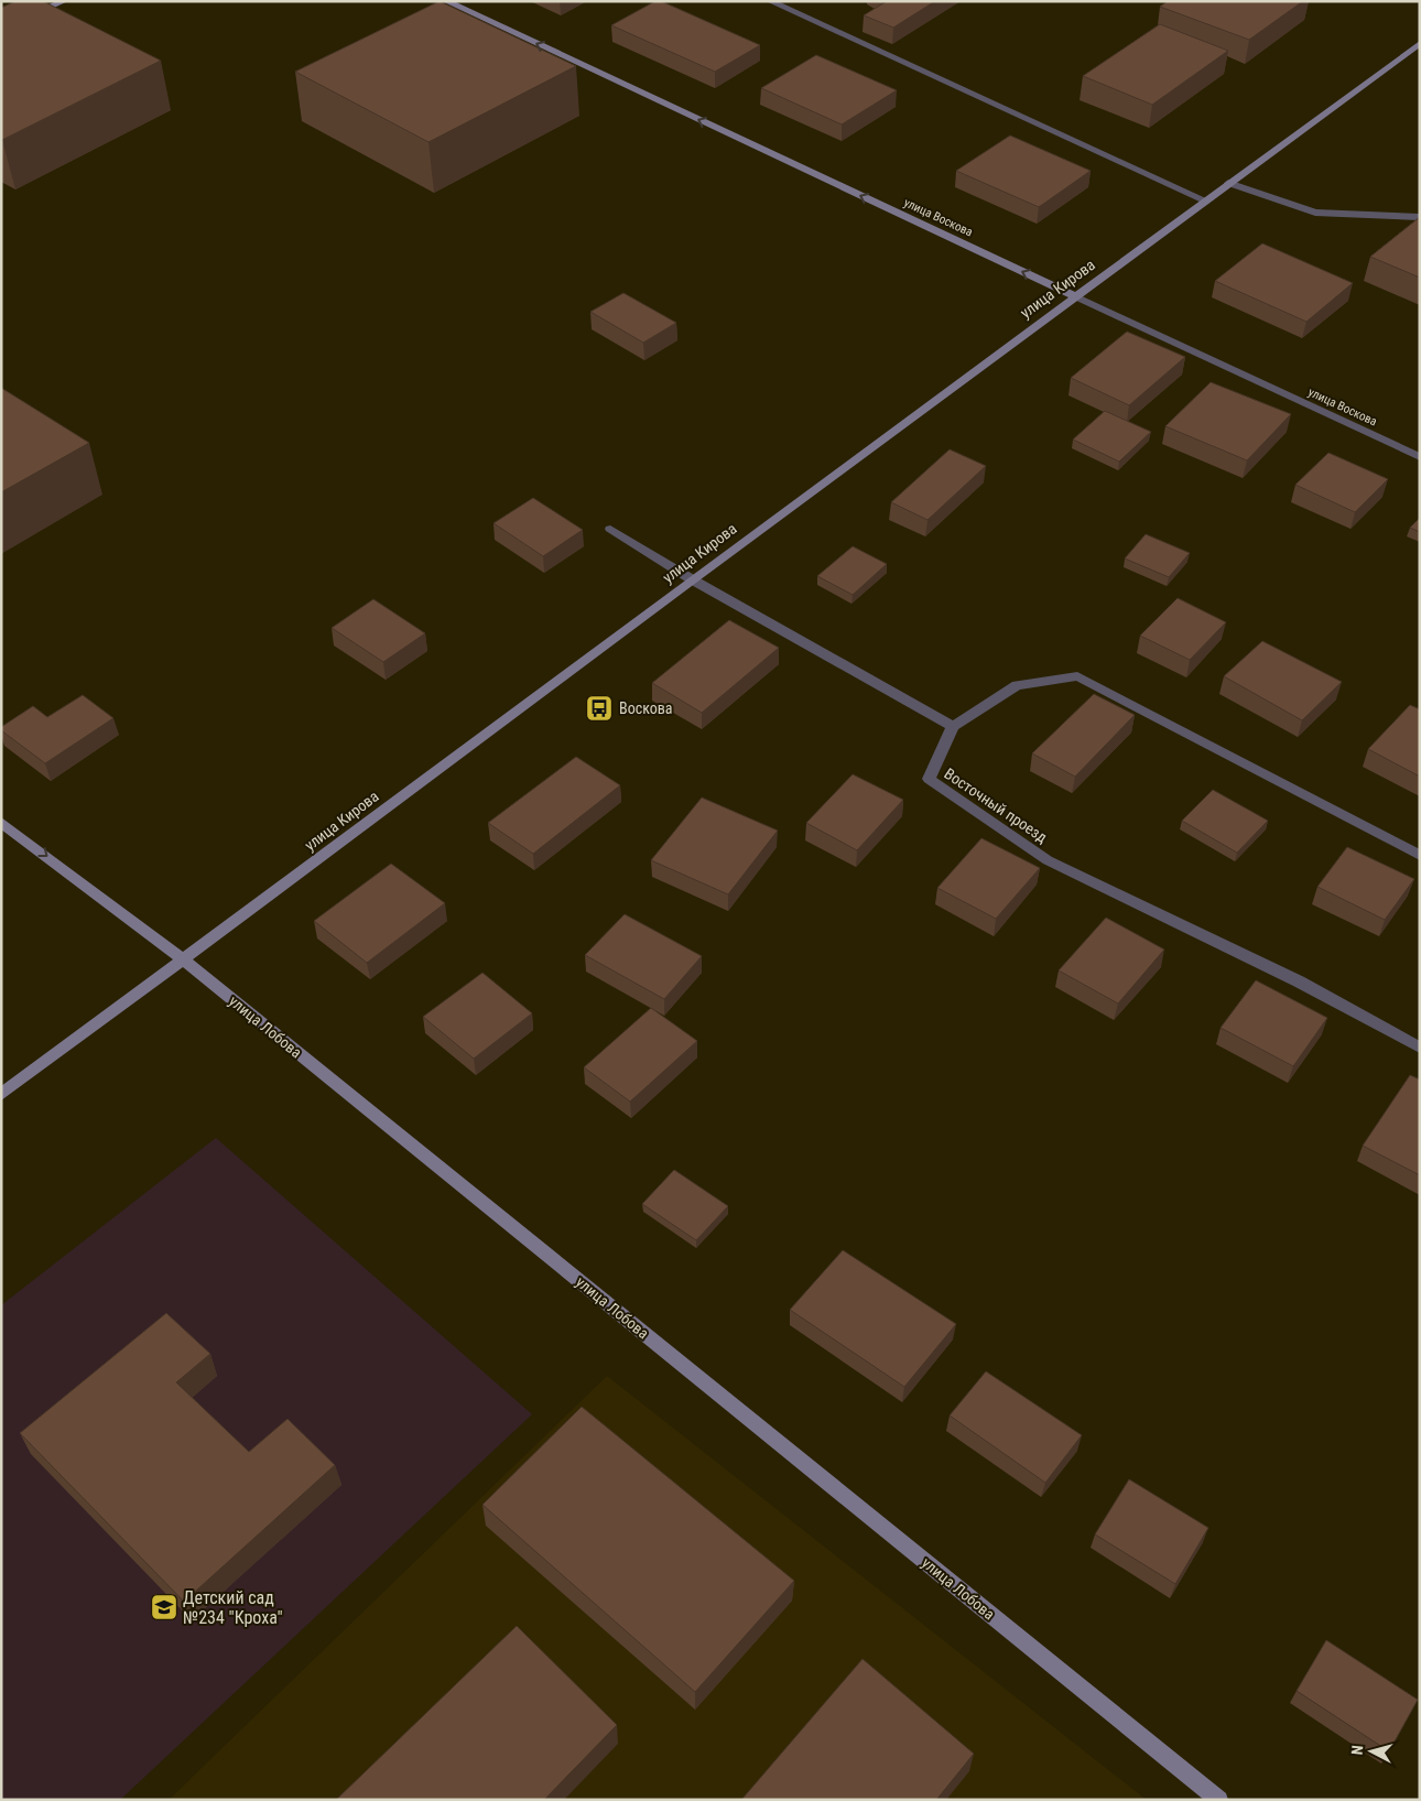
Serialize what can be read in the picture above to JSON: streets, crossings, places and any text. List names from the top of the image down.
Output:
{
  "streets": {
    "street": [
      "улица Воскова",
      "улица Кирова",
      "Восточный проезд",
      "улица Лобова"
    ]
  },
  "crossings": [
    ["улица Воскова", "улица Кирова"],
    ["улица Кирова", "улица Лобова"]
  ],
  "one_way": ["улица Воскова"],
  "places": {
    "bus stop": ["Воскова"],
    "school or university": ["Детский сад №234 \"Кроха\""]
  },
  "north": "left"
}
